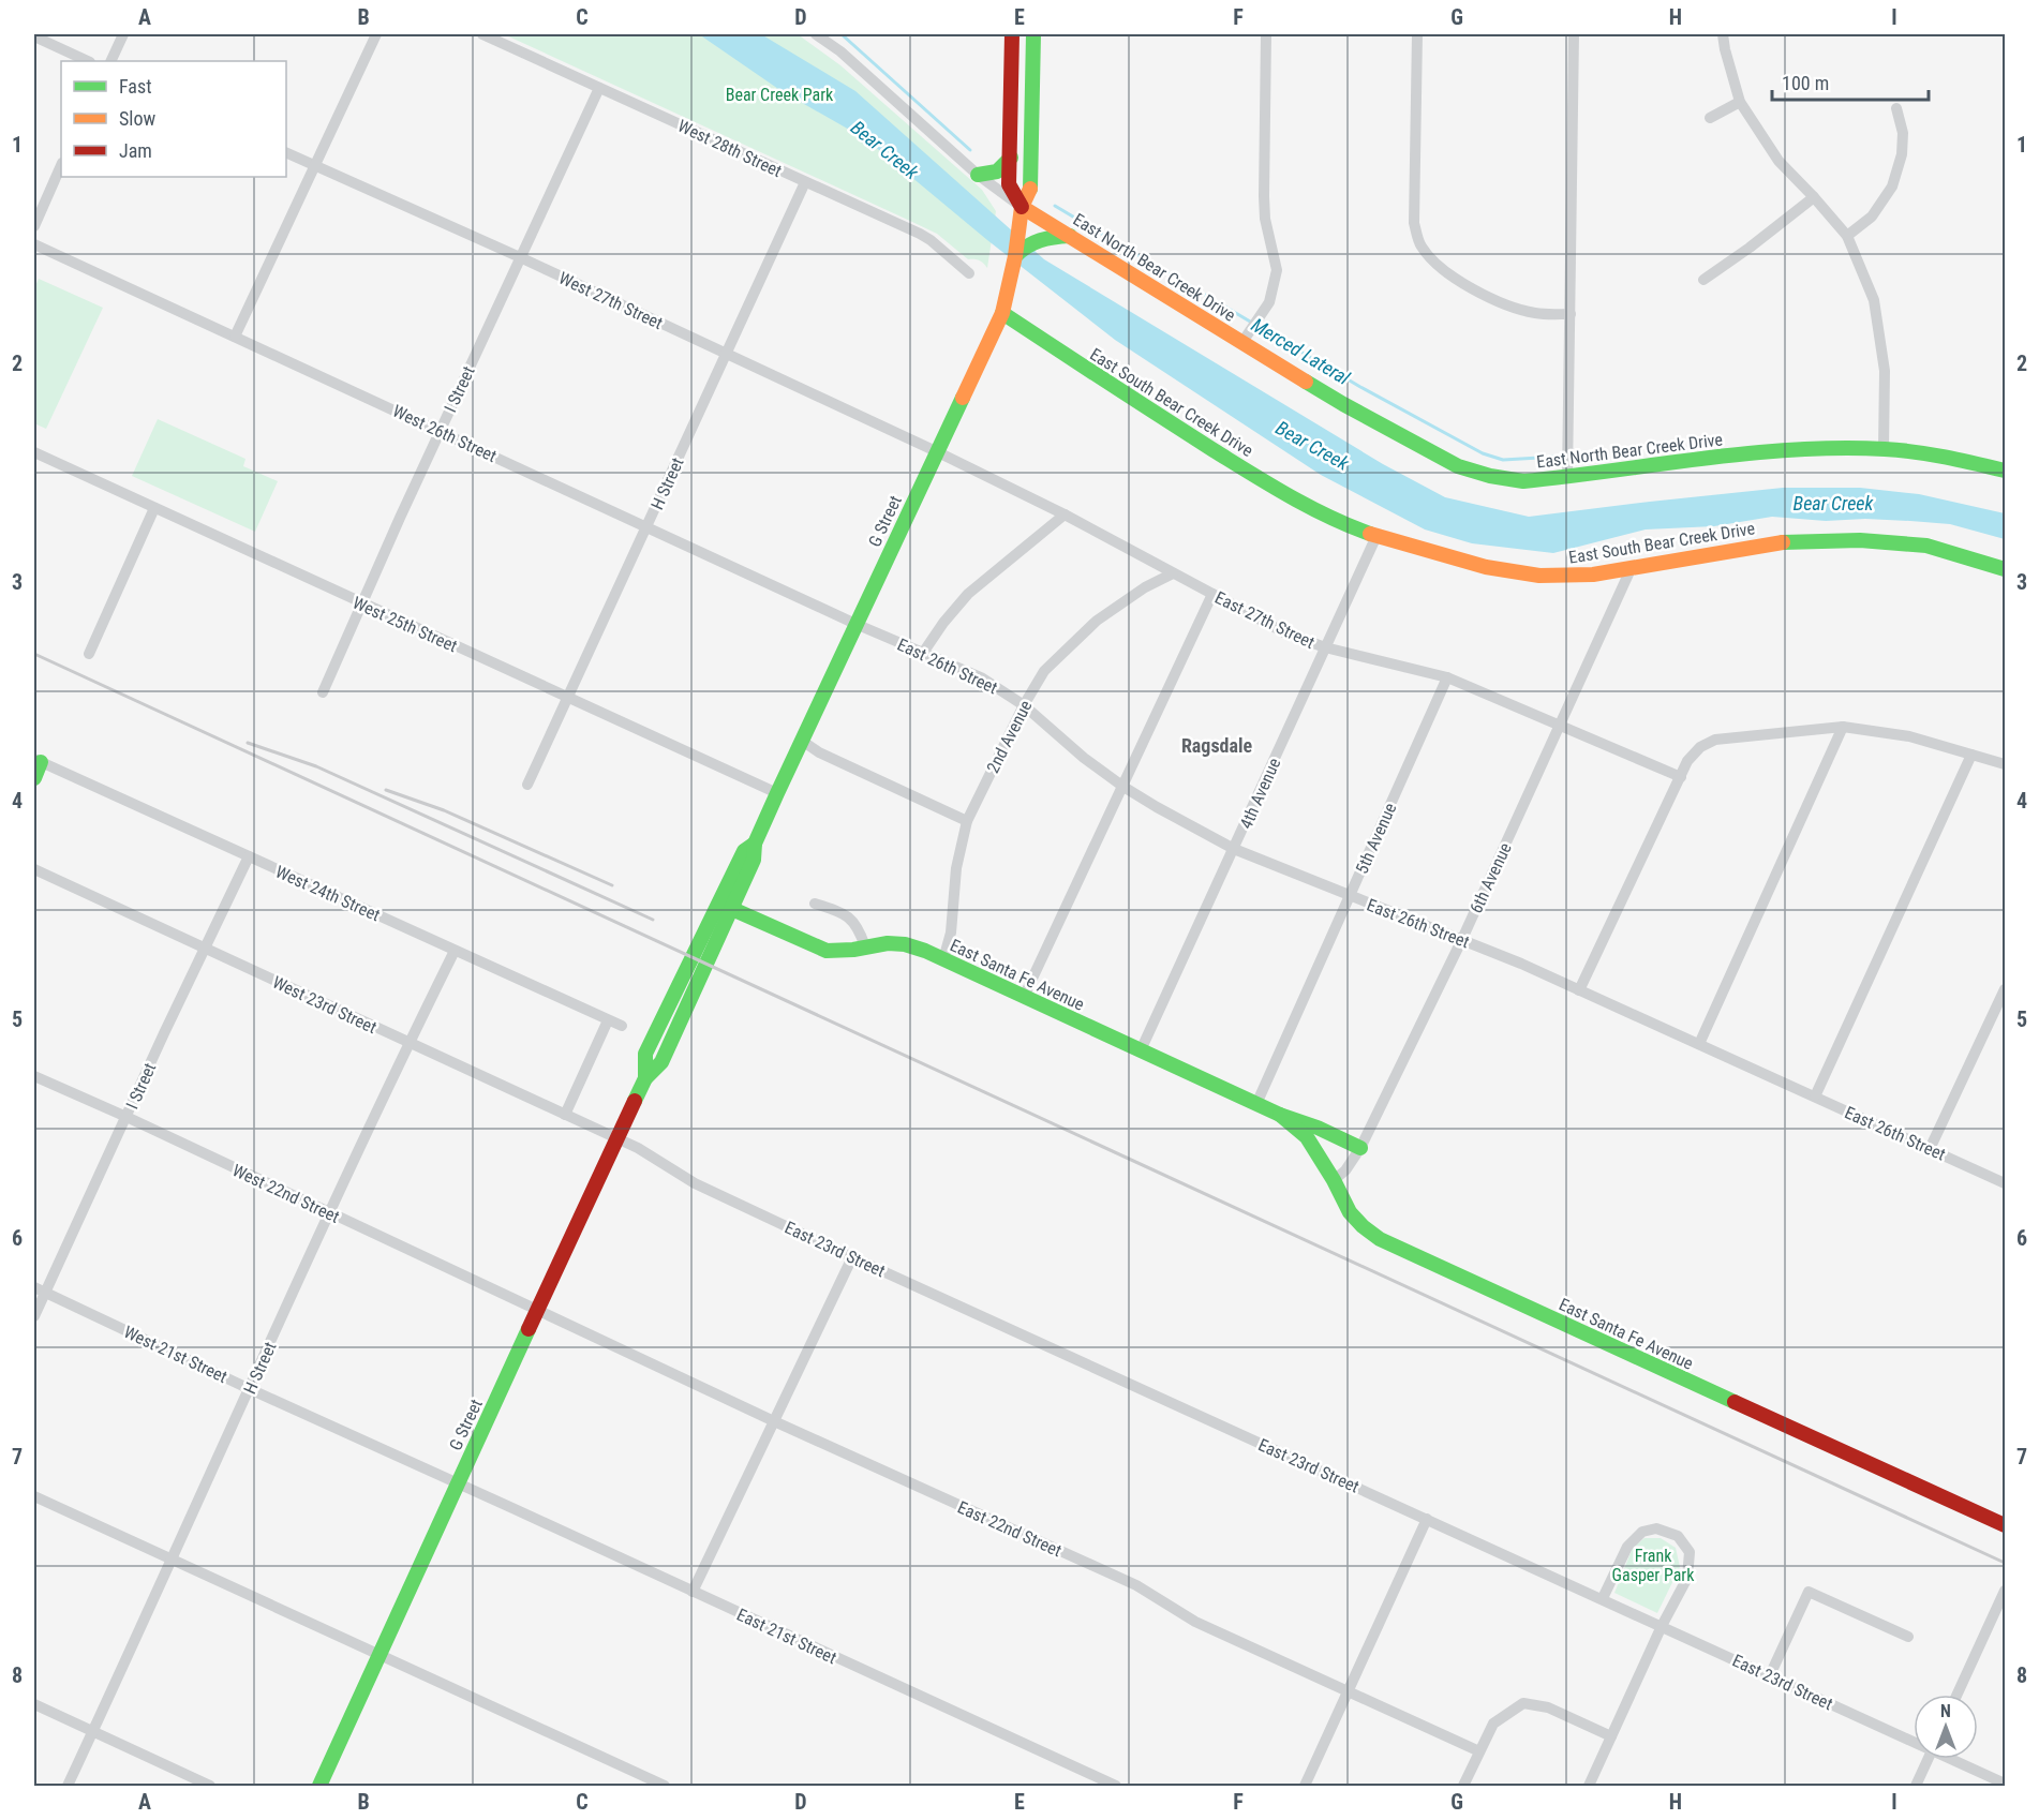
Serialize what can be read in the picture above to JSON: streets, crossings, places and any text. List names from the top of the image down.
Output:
{
  "streets": {
    "street": [
      "West 28th Street",
      "East North Bear Creek Drive",
      "West 27th Street",
      "I Street",
      "East South Bear Creek Drive",
      "West 26th Street",
      "H Street",
      "G Street",
      "East 27th Street",
      "West 25th Street",
      "East 26th Street",
      "2nd Avenue",
      "4th Avenue",
      "5th Avenue",
      "6th Avenue",
      "West 24th Street",
      "East Santa Fe Avenue",
      "West 23rd Street",
      "West 22nd Street",
      "East 23rd Street",
      "West 21st Street",
      "East 22nd Street",
      "East 21st Street"
    ]
  },
  "crossings": [
    ["West 28th Street", "I Street"],
    ["West 28th Street", "H Street"],
    ["East North Bear Creek Drive", "G Street"],
    ["West 27th Street", "I Street"],
    ["West 27th Street", "H Street"],
    ["West 27th Street", "G Street"],
    ["West 27th Street", "East 27th Street"],
    ["I Street", "West 26th Street"],
    ["I Street", "West 25th Street"],
    ["I Street", "West 24th Street"],
    ["I Street", "West 23rd Street"],
    ["I Street", "West 22nd Street"],
    ["I Street", "West 21st Street"],
    ["East South Bear Creek Drive", "G Street"],
    ["East South Bear Creek Drive", "4th Avenue"],
    ["East South Bear Creek Drive", "6th Avenue"],
    ["West 26th Street", "H Street"],
    ["West 26th Street", "G Street"],
    ["West 26th Street", "East 26th Street"],
    ["H Street", "West 25th Street"],
    ["H Street", "West 24th Street"],
    ["H Street", "West 23rd Street"],
    ["H Street", "West 22nd Street"],
    ["H Street", "West 21st Street"],
    ["G Street", "East 27th Street"],
    ["G Street", "West 25th Street"],
    ["G Street", "East 26th Street"],
    ["G Street", "East Santa Fe Avenue"],
    ["G Street", "West 23rd Street"],
    ["G Street", "West 22nd Street"],
    ["G Street", "East 23rd Street"],
    ["G Street", "West 21st Street"],
    ["G Street", "East 22nd Street"],
    ["G Street", "East 21st Street"],
    ["East 27th Street", "2nd Avenue"],
    ["East 27th Street", "4th Avenue"],
    ["East 27th Street", "5th Avenue"],
    ["East 27th Street", "6th Avenue"],
    ["East 26th Street", "2nd Avenue"],
    ["East 26th Street", "4th Avenue"],
    ["East 26th Street", "5th Avenue"],
    ["East 26th Street", "6th Avenue"],
    ["2nd Avenue", "East Santa Fe Avenue"],
    ["4th Avenue", "East Santa Fe Avenue"],
    ["5th Avenue", "East Santa Fe Avenue"],
    ["6th Avenue", "East Santa Fe Avenue"],
    ["West 23rd Street", "East 23rd Street"],
    ["West 22nd Street", "East 22nd Street"],
    ["West 21st Street", "East 21st Street"]
  ],
  "districts": ["Ragsdale"],
  "water": ["Bear Creek", "Merced Lateral"],
  "parks": ["Bear Creek Park", "Frank Gasper Park"],
  "legend": ["Fast", "Slow", "Jam"],
  "scale_bar": "100 m",
  "north": "top",
  "grid": {
    "columns": [
      "A",
      "B",
      "C",
      "D",
      "E",
      "F",
      "G",
      "H",
      "I"
    ],
    "rows": [
      "1",
      "2",
      "3",
      "4",
      "5",
      "6",
      "7",
      "8"
    ]
  }
}
